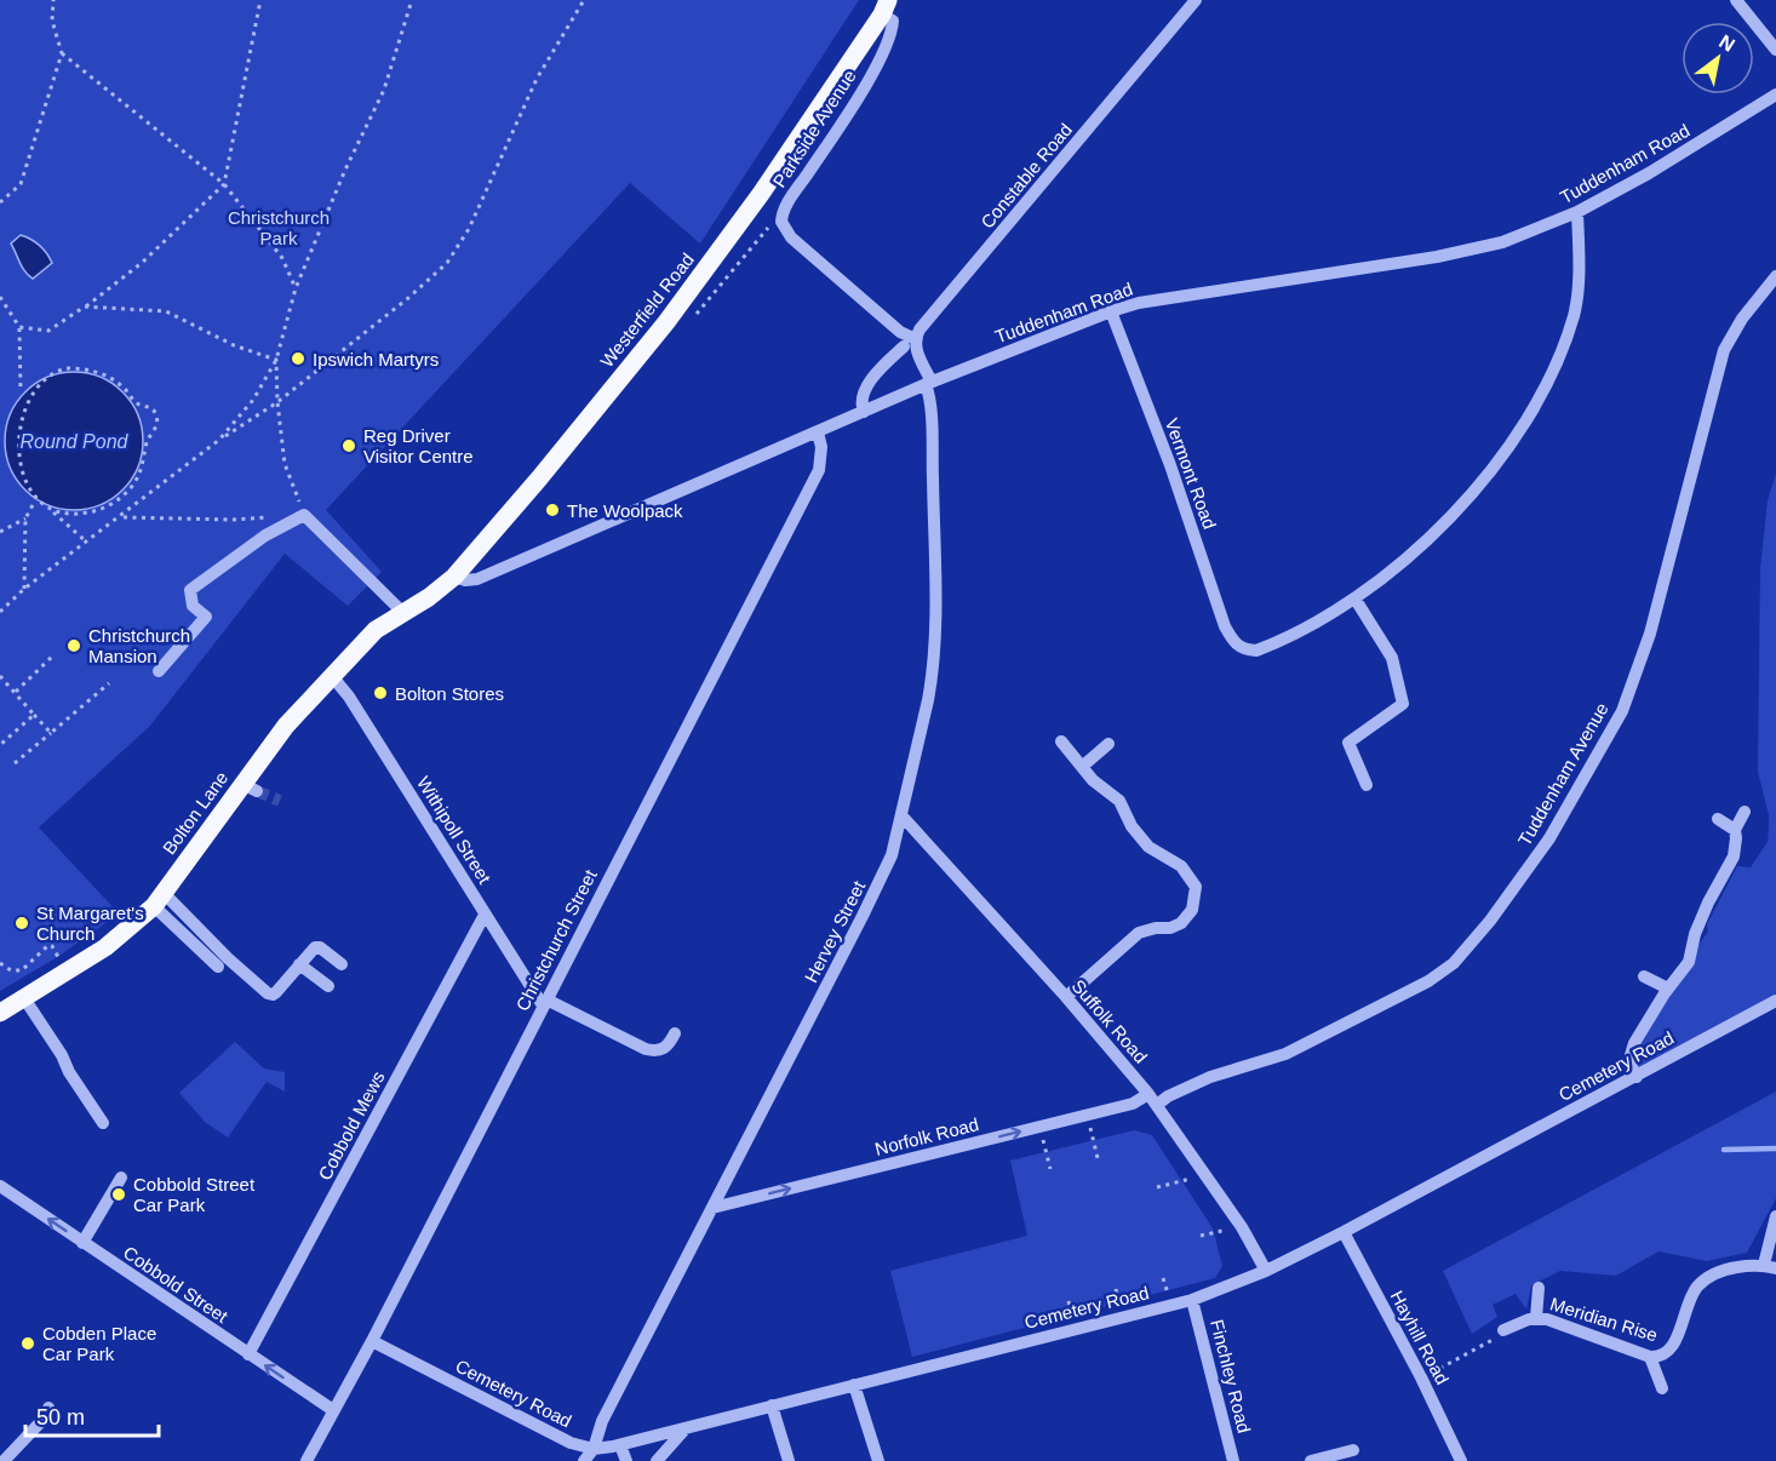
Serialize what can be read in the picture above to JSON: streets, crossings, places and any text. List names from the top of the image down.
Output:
{
  "streets": {
    "main road": ["Westerfield Road", "Bolton Lane"],
    "street": [
      "Parkside Avenue",
      "Tuddenham Road",
      "Constable Road",
      "Vermont Road",
      "Tuddenham Avenue",
      "Withipoll Street",
      "Hervey Street",
      "Christchurch Street",
      "Suffolk Road",
      "Cemetery Road",
      "Cobbold Mews",
      "Norfolk Road",
      "Cobbold Street",
      "Meridian Rise",
      "Hayhill Road",
      "Finchley Road"
    ]
  },
  "crossings": [
    ["Parkside Avenue", "Constable Road"],
    ["Parkside Avenue", "Westerfield Road"],
    ["Tuddenham Road", "Constable Road"],
    ["Tuddenham Road", "Westerfield Road"],
    ["Tuddenham Road", "Vermont Road"],
    ["Tuddenham Road", "Hervey Street"],
    ["Tuddenham Road", "Christchurch Street"],
    ["Westerfield Road", "Bolton Lane"],
    ["Tuddenham Avenue", "Suffolk Road"],
    ["Bolton Lane", "Withipoll Street"],
    ["Withipoll Street", "Christchurch Street"],
    ["Withipoll Street", "Cobbold Mews"],
    ["Hervey Street", "Suffolk Road"],
    ["Hervey Street", "Cemetery Road"],
    ["Hervey Street", "Norfolk Road"],
    ["Christchurch Street", "Cemetery Road"],
    ["Christchurch Street", "Cobbold Street"],
    ["Suffolk Road", "Cemetery Road"],
    ["Suffolk Road", "Norfolk Road"],
    ["Cemetery Road", "Hayhill Road"],
    ["Cemetery Road", "Finchley Road"],
    ["Cobbold Mews", "Cobbold Street"]
  ],
  "one_way": ["Norfolk Road", "Cobbold Street"],
  "water": ["Round Pond"],
  "parks": ["Christchurch Park"],
  "places": [
    "Ipswich Martyrs",
    "Reg Driver Visitor Centre",
    "The Woolpack",
    "Christchurch Mansion",
    "Bolton Stores",
    "St Margaret's Church",
    "Cobbold Street Car Park",
    "Cobden Place Car Park"
  ],
  "scale_bar": "50 m",
  "north": "top right"
}
